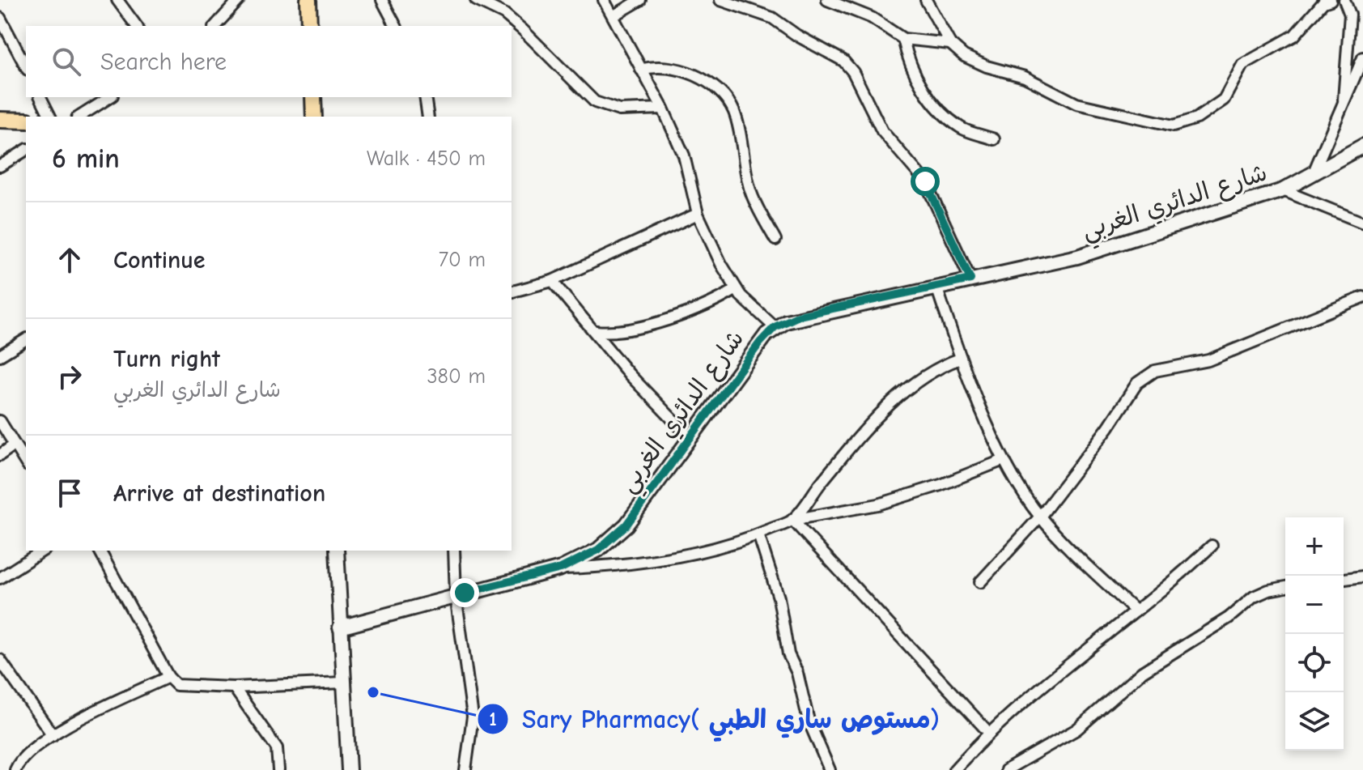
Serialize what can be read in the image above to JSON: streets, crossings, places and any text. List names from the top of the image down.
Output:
{
  "streets": {
    "street": ["شارع الدائري الغربي"]
  },
  "places": ["Sary Pharmacy( مستوص ساري الطبي)"],
  "page": {
    "search": "Search here",
    "heading": ["6 min", "Walk · 450 m"],
    "list": [
      ["Continue", "70 m"],
      ["Turn right", "شارع الدائري الغربي", "380 m"],
      "Arrive at destination"
    ],
    "map_buttons": ["+", "−"]
  }
}
